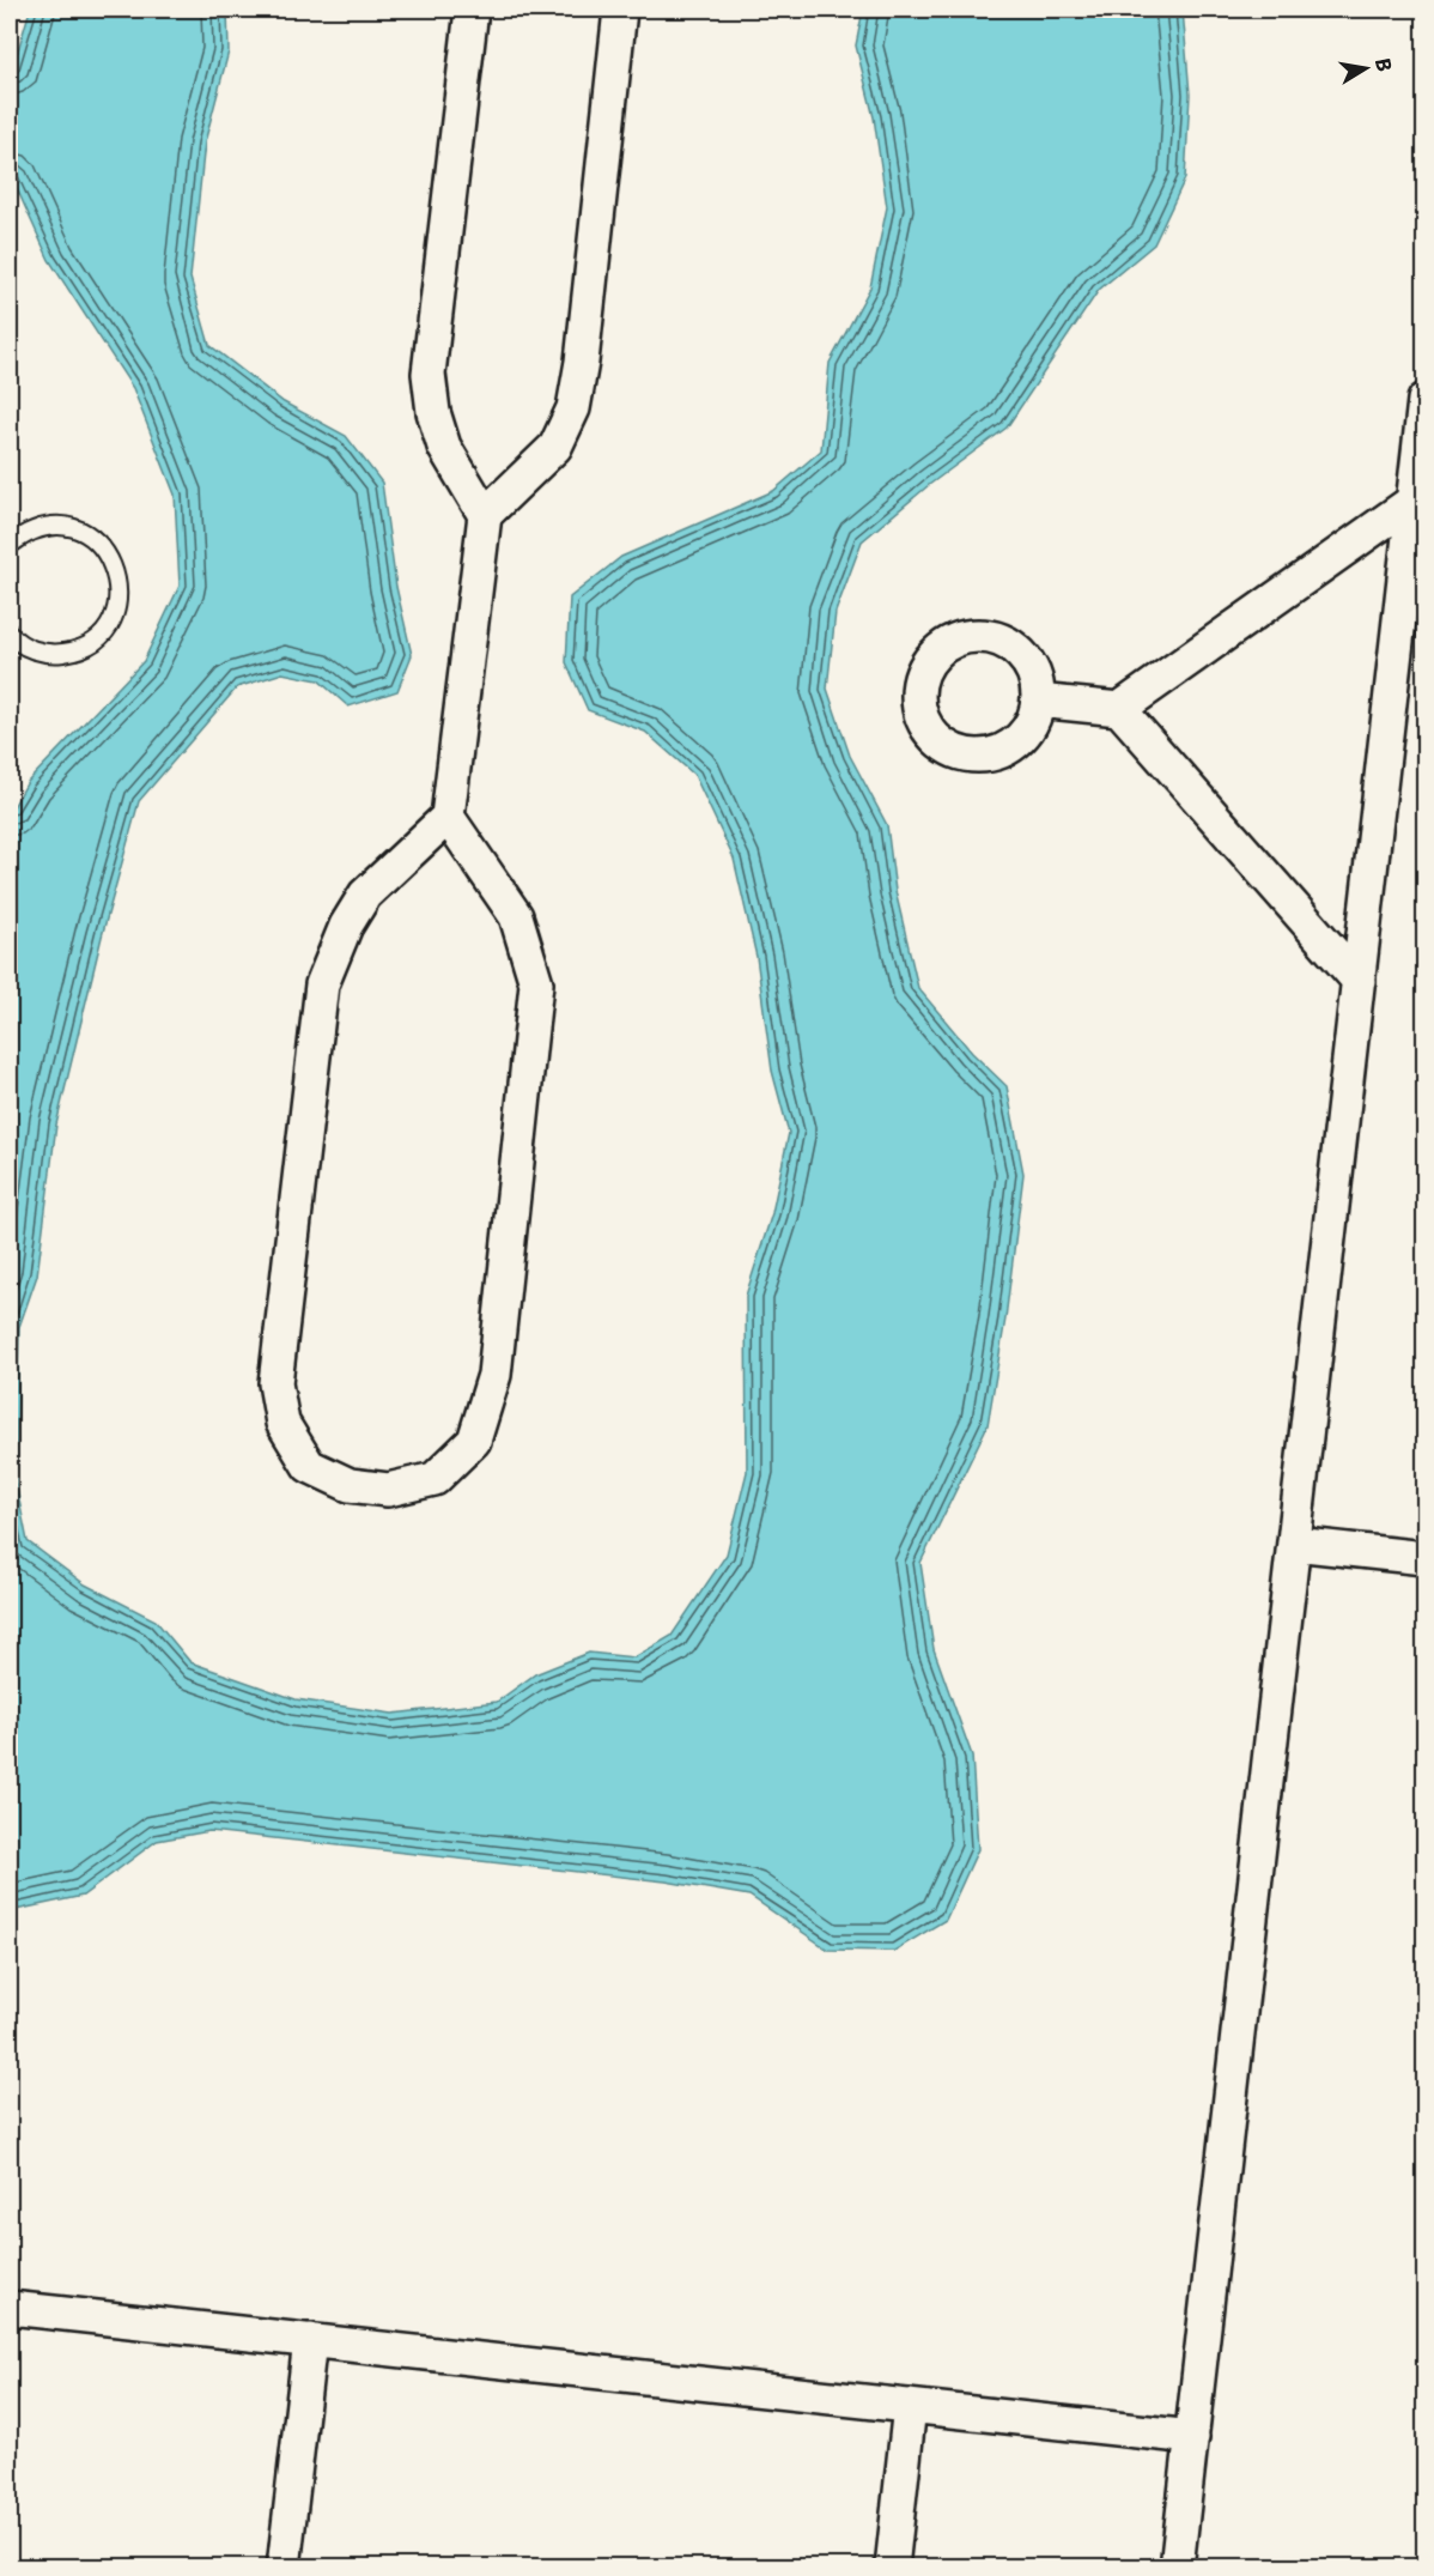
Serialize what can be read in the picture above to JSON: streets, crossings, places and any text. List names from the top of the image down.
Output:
{
  "north": "right"
}
